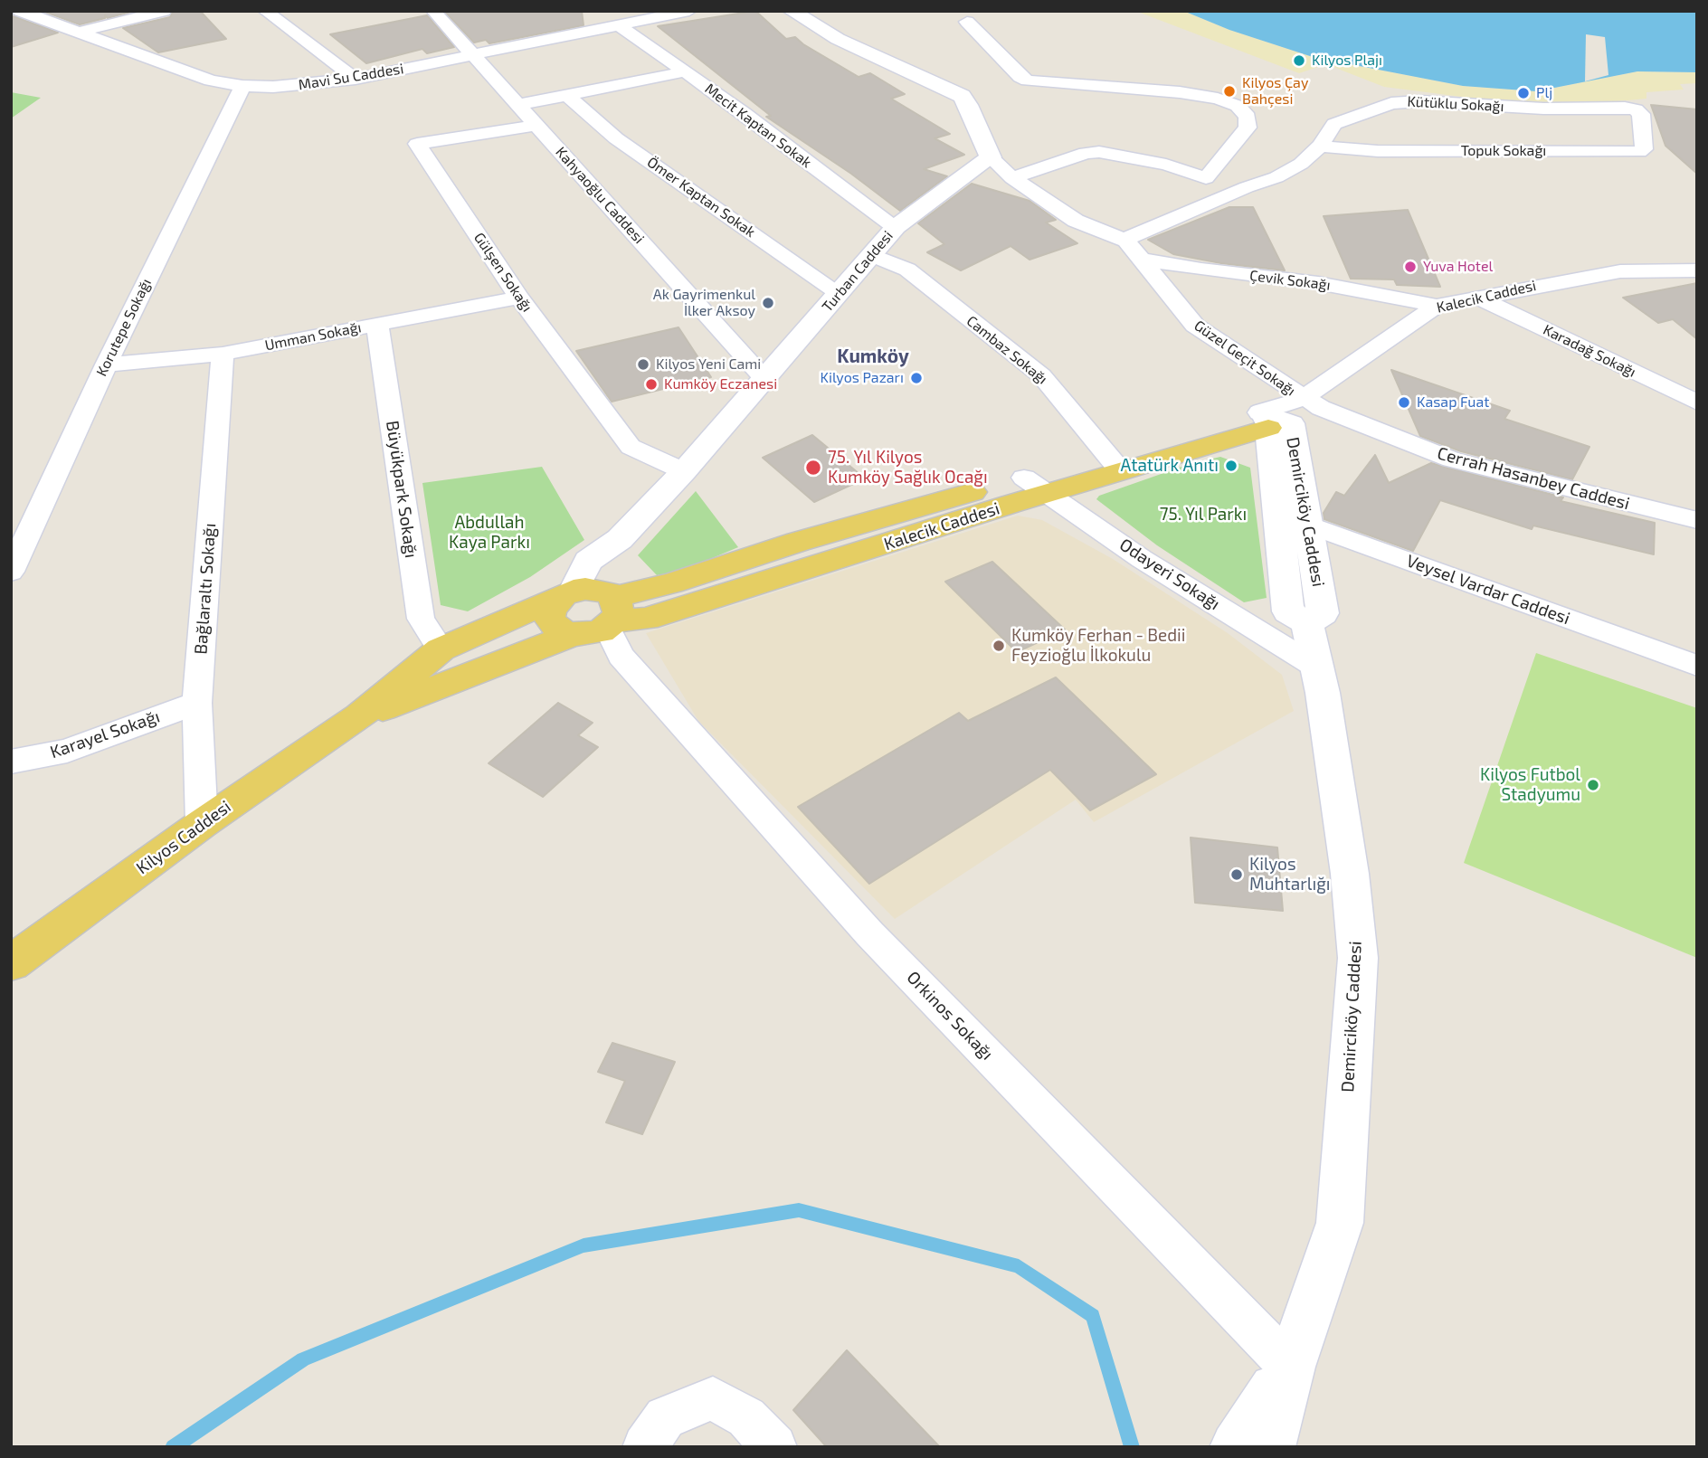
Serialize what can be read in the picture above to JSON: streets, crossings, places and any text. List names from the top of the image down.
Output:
{
  "streets": {
    "main road": [
      "Turban Caddesi",
      "Kalecik Caddesi",
      "Demirciköy Caddesi",
      "Kilyos Caddesi"
    ],
    "street": [
      "Mavi Su Caddesi",
      "Kütüklu Sokağı",
      "Mecit Kaptan Sokak",
      "Topuk Sokağı",
      "Kahyaoğlu Caddesi",
      "Ömer Kaptan Sokak",
      "Gülşen Sokağı",
      "Çevik Sokağı",
      "Korutepe Sokağı",
      "Umman Sokağı",
      "Cambaz Sokağı",
      "Karadağ Sokağı",
      "Güzel Geçit Sokağı",
      "Cerrah Hasanbey Caddesi",
      "Büyükpark Sokağı",
      "Odayeri Sokağı",
      "Bağlaraltı Sokağı",
      "Veysel Vardar Caddesi",
      "Karayel Sokağı",
      "Orkinos Sokağı"
    ]
  },
  "crossings": [
    ["Mavi Su Caddesi", "Mecit Kaptan Sokak"],
    ["Mavi Su Caddesi", "Kahyaoğlu Caddesi"],
    ["Mavi Su Caddesi", "Korutepe Sokağı"],
    ["Kütüklu Sokağı", "Topuk Sokağı"],
    ["Kütüklu Sokağı", "Güzel Geçit Sokağı"],
    ["Mecit Kaptan Sokak", "Turban Caddesi"],
    ["Kahyaoğlu Caddesi", "Turban Caddesi"],
    ["Kahyaoğlu Caddesi", "Gülşen Sokağı"],
    ["Ömer Kaptan Sokak", "Turban Caddesi"],
    ["Turban Caddesi", "Gülşen Sokağı"],
    ["Turban Caddesi", "Kalecik Caddesi"],
    ["Turban Caddesi", "Cambaz Sokağı"],
    ["Turban Caddesi", "Güzel Geçit Sokağı"],
    ["Turban Caddesi", "Orkinos Sokağı"],
    ["Gülşen Sokağı", "Umman Sokağı"],
    ["Çevik Sokağı", "Kalecik Caddesi"],
    ["Çevik Sokağı", "Güzel Geçit Sokağı"],
    ["Kalecik Caddesi", "Cambaz Sokağı"],
    ["Kalecik Caddesi", "Karadağ Sokağı"],
    ["Kalecik Caddesi", "Güzel Geçit Sokağı"],
    ["Kalecik Caddesi", "Cerrah Hasanbey Caddesi"],
    ["Kalecik Caddesi", "Demirciköy Caddesi"],
    ["Kalecik Caddesi", "Odayeri Sokağı"],
    ["Kalecik Caddesi", "Orkinos Sokağı"],
    ["Korutepe Sokağı", "Umman Sokağı"],
    ["Umman Sokağı", "Büyükpark Sokağı"],
    ["Umman Sokağı", "Bağlaraltı Sokağı"],
    ["Güzel Geçit Sokağı", "Cerrah Hasanbey Caddesi"],
    ["Güzel Geçit Sokağı", "Demirciköy Caddesi"],
    ["Cerrah Hasanbey Caddesi", "Demirciköy Caddesi"],
    ["Demirciköy Caddesi", "Odayeri Sokağı"],
    ["Demirciköy Caddesi", "Veysel Vardar Caddesi"],
    ["Demirciköy Caddesi", "Orkinos Sokağı"],
    ["Bağlaraltı Sokağı", "Karayel Sokağı"],
    ["Bağlaraltı Sokağı", "Kilyos Caddesi"]
  ],
  "districts": ["Kumköy"],
  "parks": ["75. Yıl Parkı", "Abdullah Kaya Parkı"],
  "places": [
    "Kilyos Plajı",
    "Kilyos Çay Bahçesi",
    "Plj",
    "Yuva Hotel",
    "Ak Gayrimenkul İlker Aksoy",
    "Kilyos Yeni Cami",
    "Kilyos Pazarı",
    "Kumköy Eczanesi",
    "Kasap Fuat",
    "Atatürk Anıtı",
    "75. Yıl Kilyos Kumköy Sağlık Ocağı",
    "Kumköy Ferhan - Bedii Feyzioğlu İlkokulu",
    "Kilyos Futbol Stadyumu",
    "Kilyos Muhtarlığı"
  ]
}
